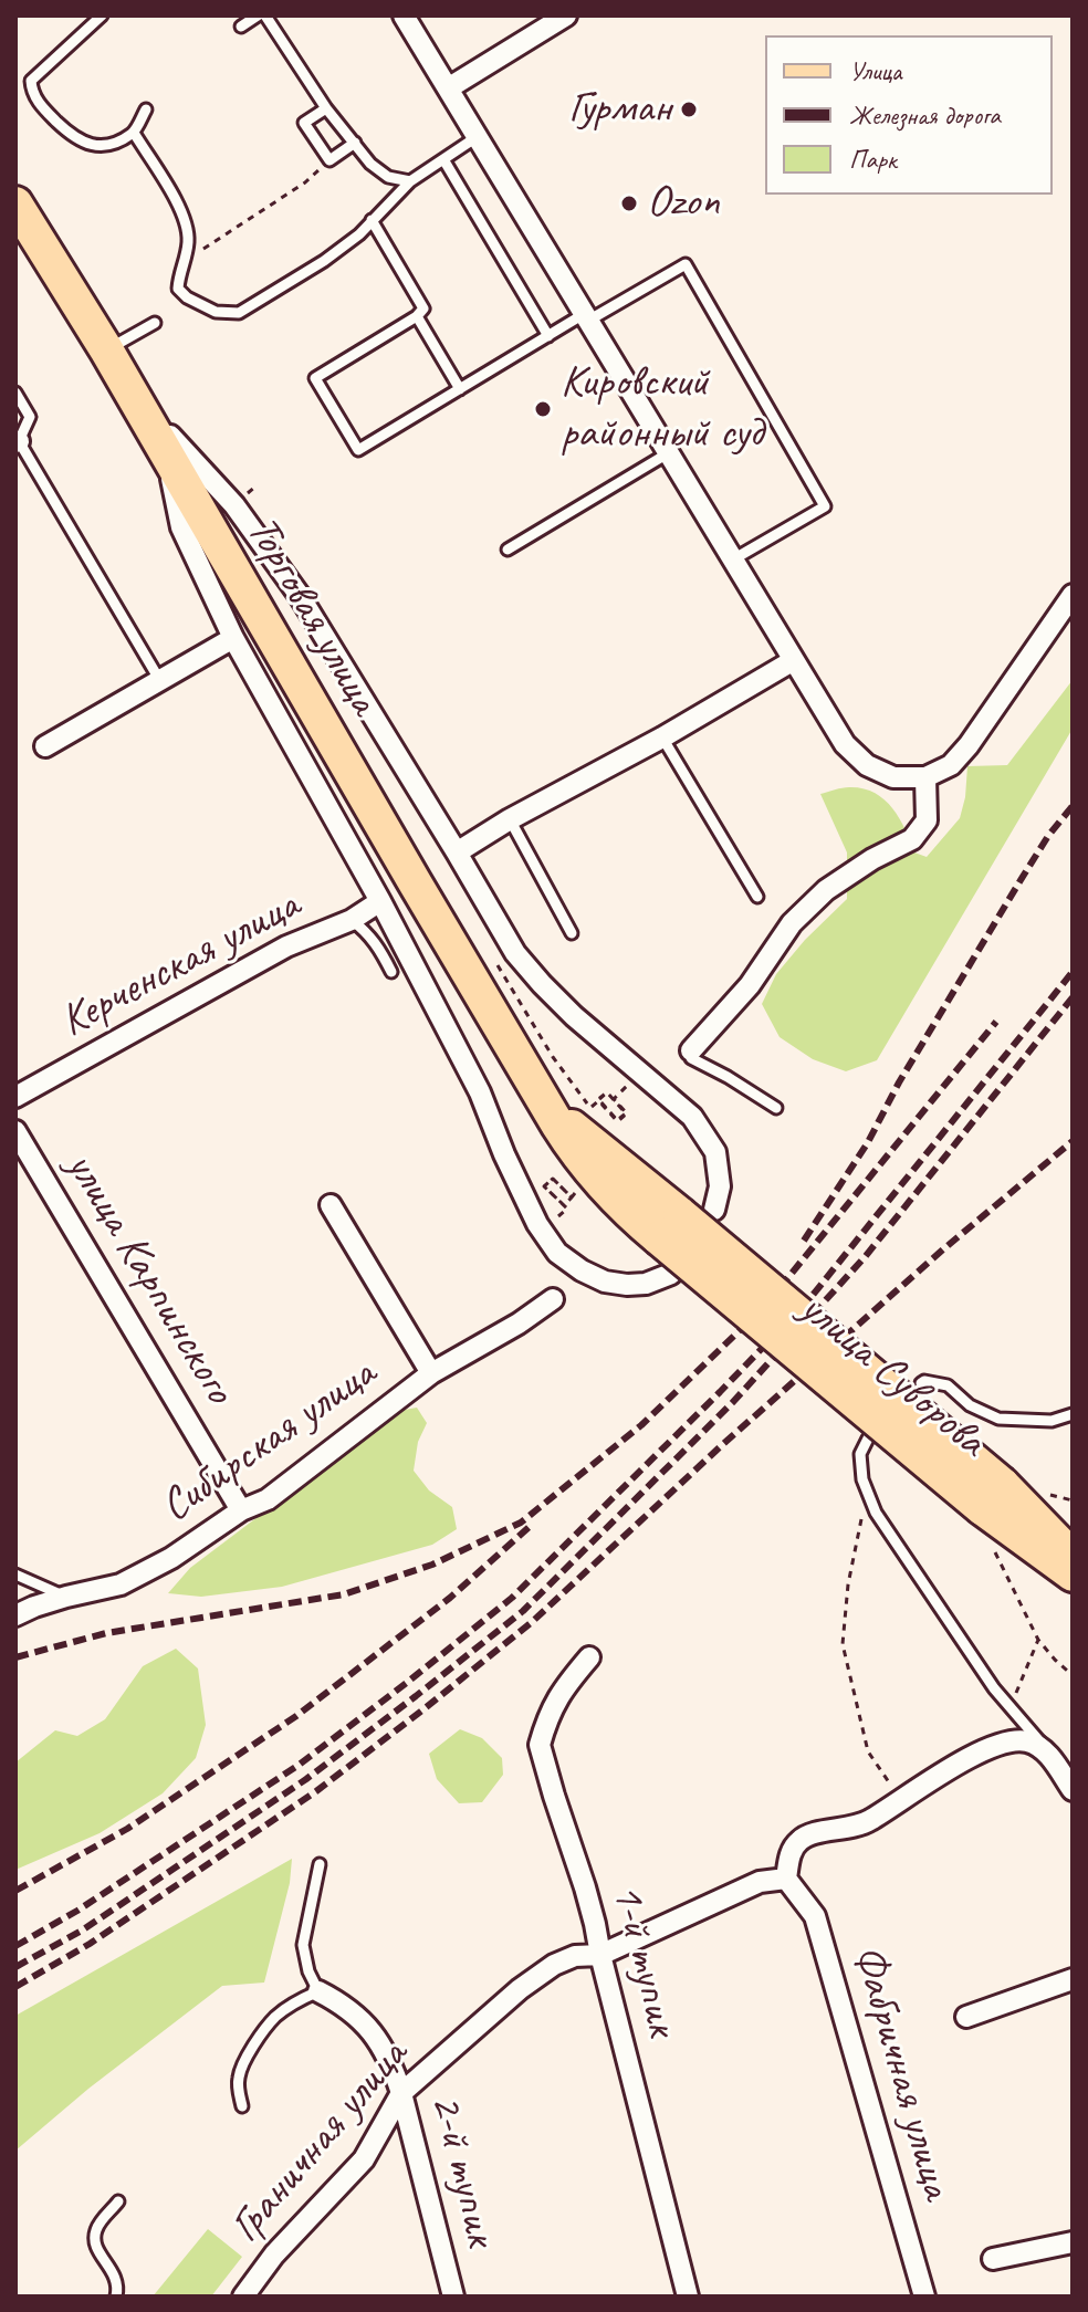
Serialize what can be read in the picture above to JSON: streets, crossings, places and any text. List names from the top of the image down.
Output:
{
  "streets": {
    "main road": ["Торговая улица", "улица Суворова"],
    "street": [
      "Керченская улица",
      "улица Карпинского",
      "Сибирская улица",
      "1-й тупик",
      "Фабричная улица",
      "Граничная улица",
      "2-й тупик"
    ]
  },
  "crossings": [
    ["Торговая улица", "улица Суворова"],
    ["улица Карпинского", "Сибирская улица"],
    ["1-й тупик", "Граничная улица"],
    ["Фабричная улица", "Граничная улица"],
    ["Граничная улица", "2-й тупик"]
  ],
  "places": ["Гурман", "Ozon", "Кировский районный суд"],
  "legend": ["Улица", "Железная дорога", "Парк"]
}
